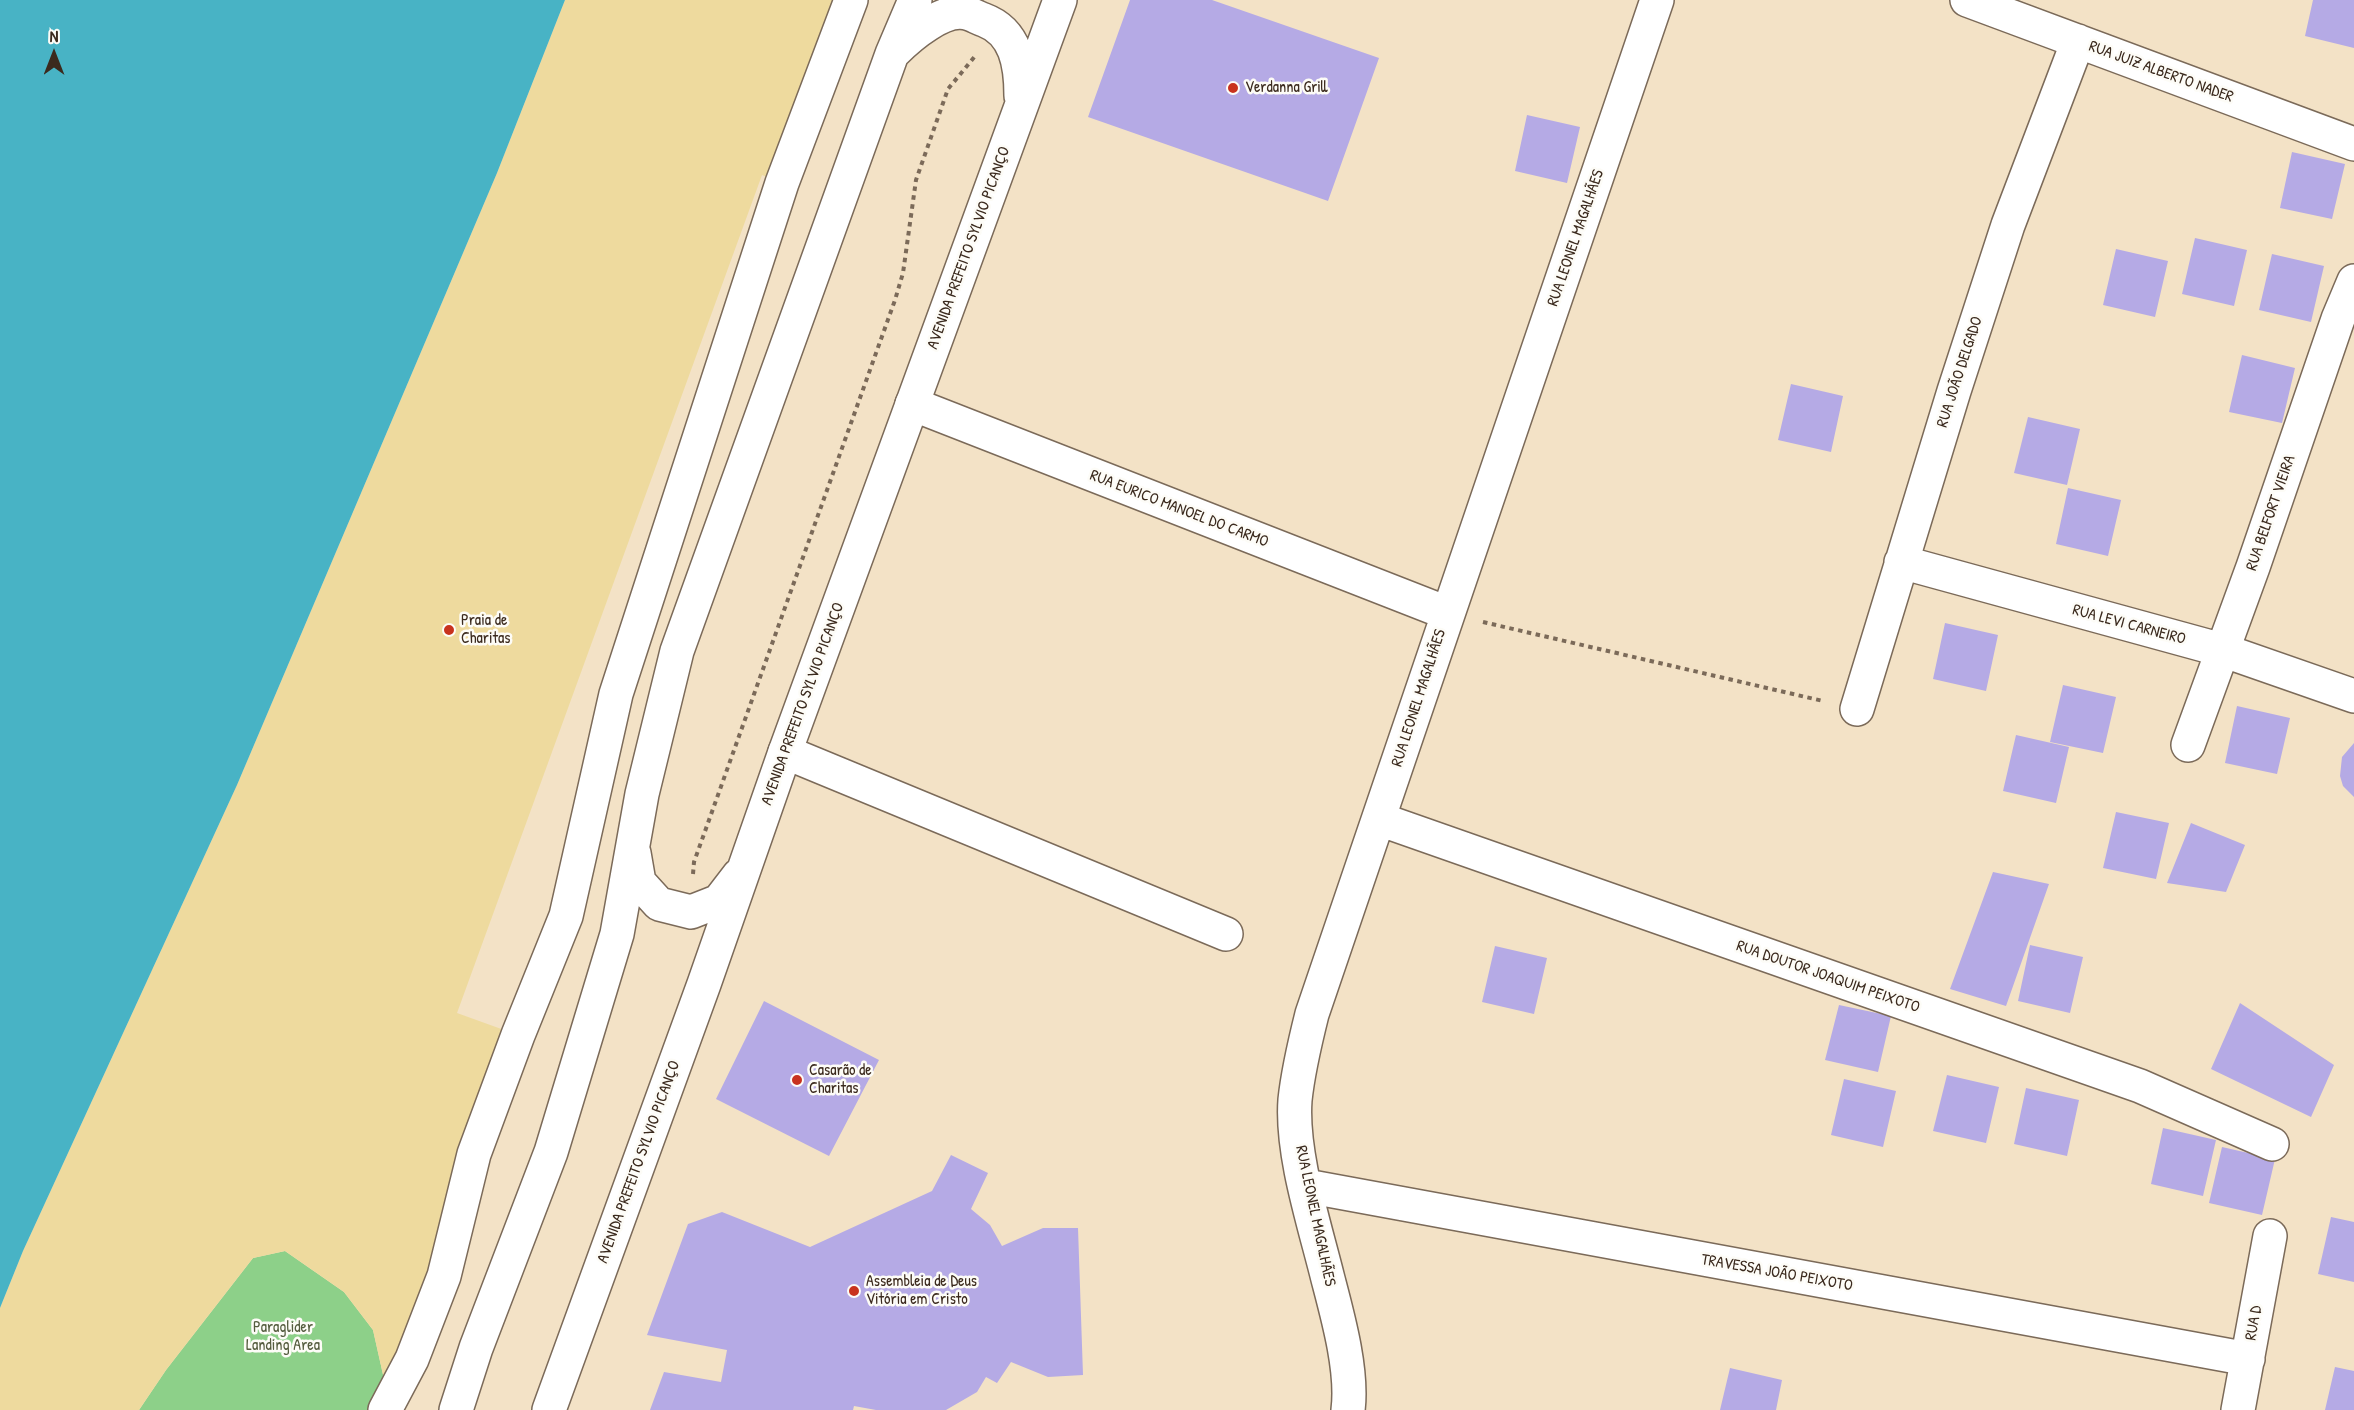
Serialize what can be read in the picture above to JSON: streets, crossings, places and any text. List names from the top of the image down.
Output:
{
  "streets": {
    "street": [
      "RUA JUIZ ALBERTO NADER",
      "RUA LEONEL MAGALHÃES",
      "AVENIDA PREFEITO SYLVIO PICANÇO",
      "RUA JOÃO DELGADO",
      "RUA EURICO MANOEL DO CARMO",
      "RUA BELFORT VIEIRA",
      "RUA LEVI CARNEIRO",
      "RUA DOUTOR JOAQUIM PEIXOTO",
      "TRAVESSA JOÃO PEIXOTO",
      "RUA D"
    ]
  },
  "crossings": [
    ["RUA JUIZ ALBERTO NADER", "RUA JOÃO DELGADO"],
    ["RUA LEONEL MAGALHÃES", "RUA EURICO MANOEL DO CARMO"],
    ["RUA LEONEL MAGALHÃES", "RUA DOUTOR JOAQUIM PEIXOTO"],
    ["RUA LEONEL MAGALHÃES", "TRAVESSA JOÃO PEIXOTO"],
    ["AVENIDA PREFEITO SYLVIO PICANÇO", "RUA EURICO MANOEL DO CARMO"],
    ["RUA JOÃO DELGADO", "RUA LEVI CARNEIRO"],
    ["RUA BELFORT VIEIRA", "RUA LEVI CARNEIRO"],
    ["TRAVESSA JOÃO PEIXOTO", "RUA D"]
  ],
  "parks": ["Paraglider Landing Area"],
  "places": [
    "Verdanna Grill",
    "Praia de Charitas",
    "Casarão de Charitas",
    "Assembleia de Deus Vitória em Cristo"
  ],
  "north": "top"
}
